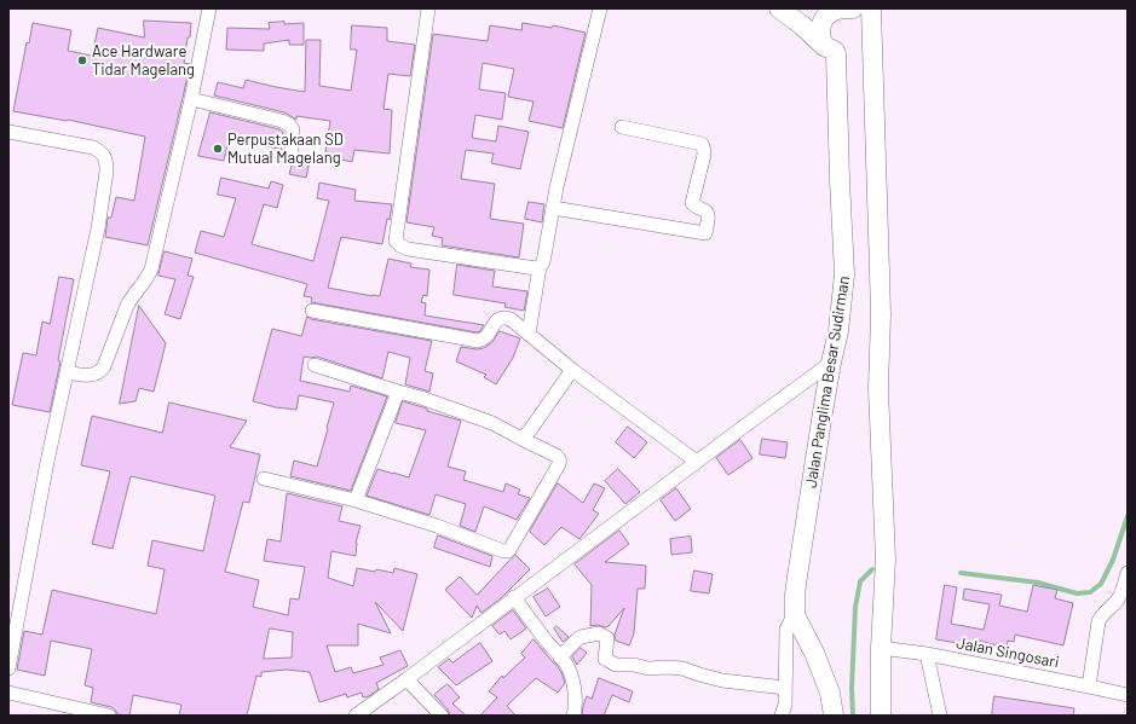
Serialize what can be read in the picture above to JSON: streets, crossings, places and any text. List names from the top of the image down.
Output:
{
  "streets": {
    "main road": ["Jalan Panglima Besar Sudirman"],
    "street": ["Jalan Singosari"]
  },
  "places": ["Ace Hardware Tidar Magelang", "Perpustakaan SD Mutual Magelang"]
}
